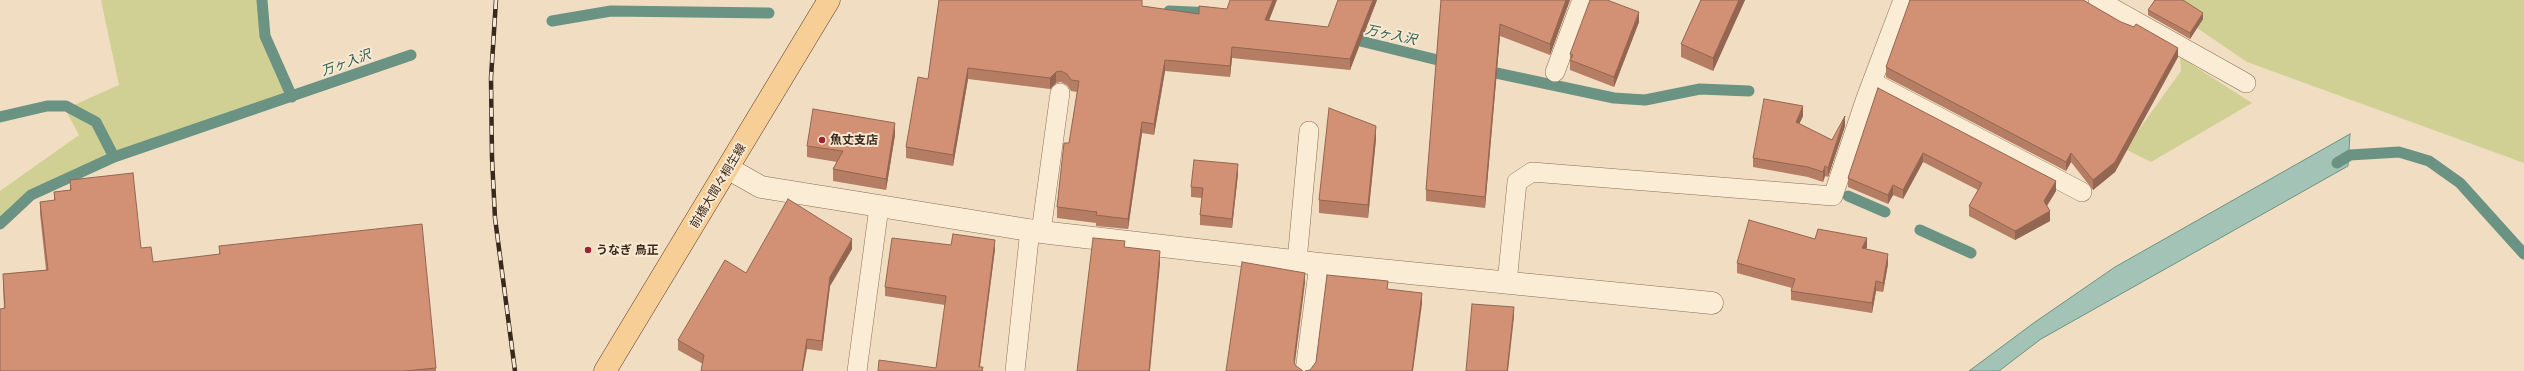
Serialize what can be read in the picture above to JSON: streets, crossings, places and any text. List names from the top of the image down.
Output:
{
  "streets": {
    "main road": ["前橋大間々桐生線"]
  },
  "water": ["万ヶ入沢"],
  "places": ["魚丈支店", "うなぎ 鳥正"]
}
